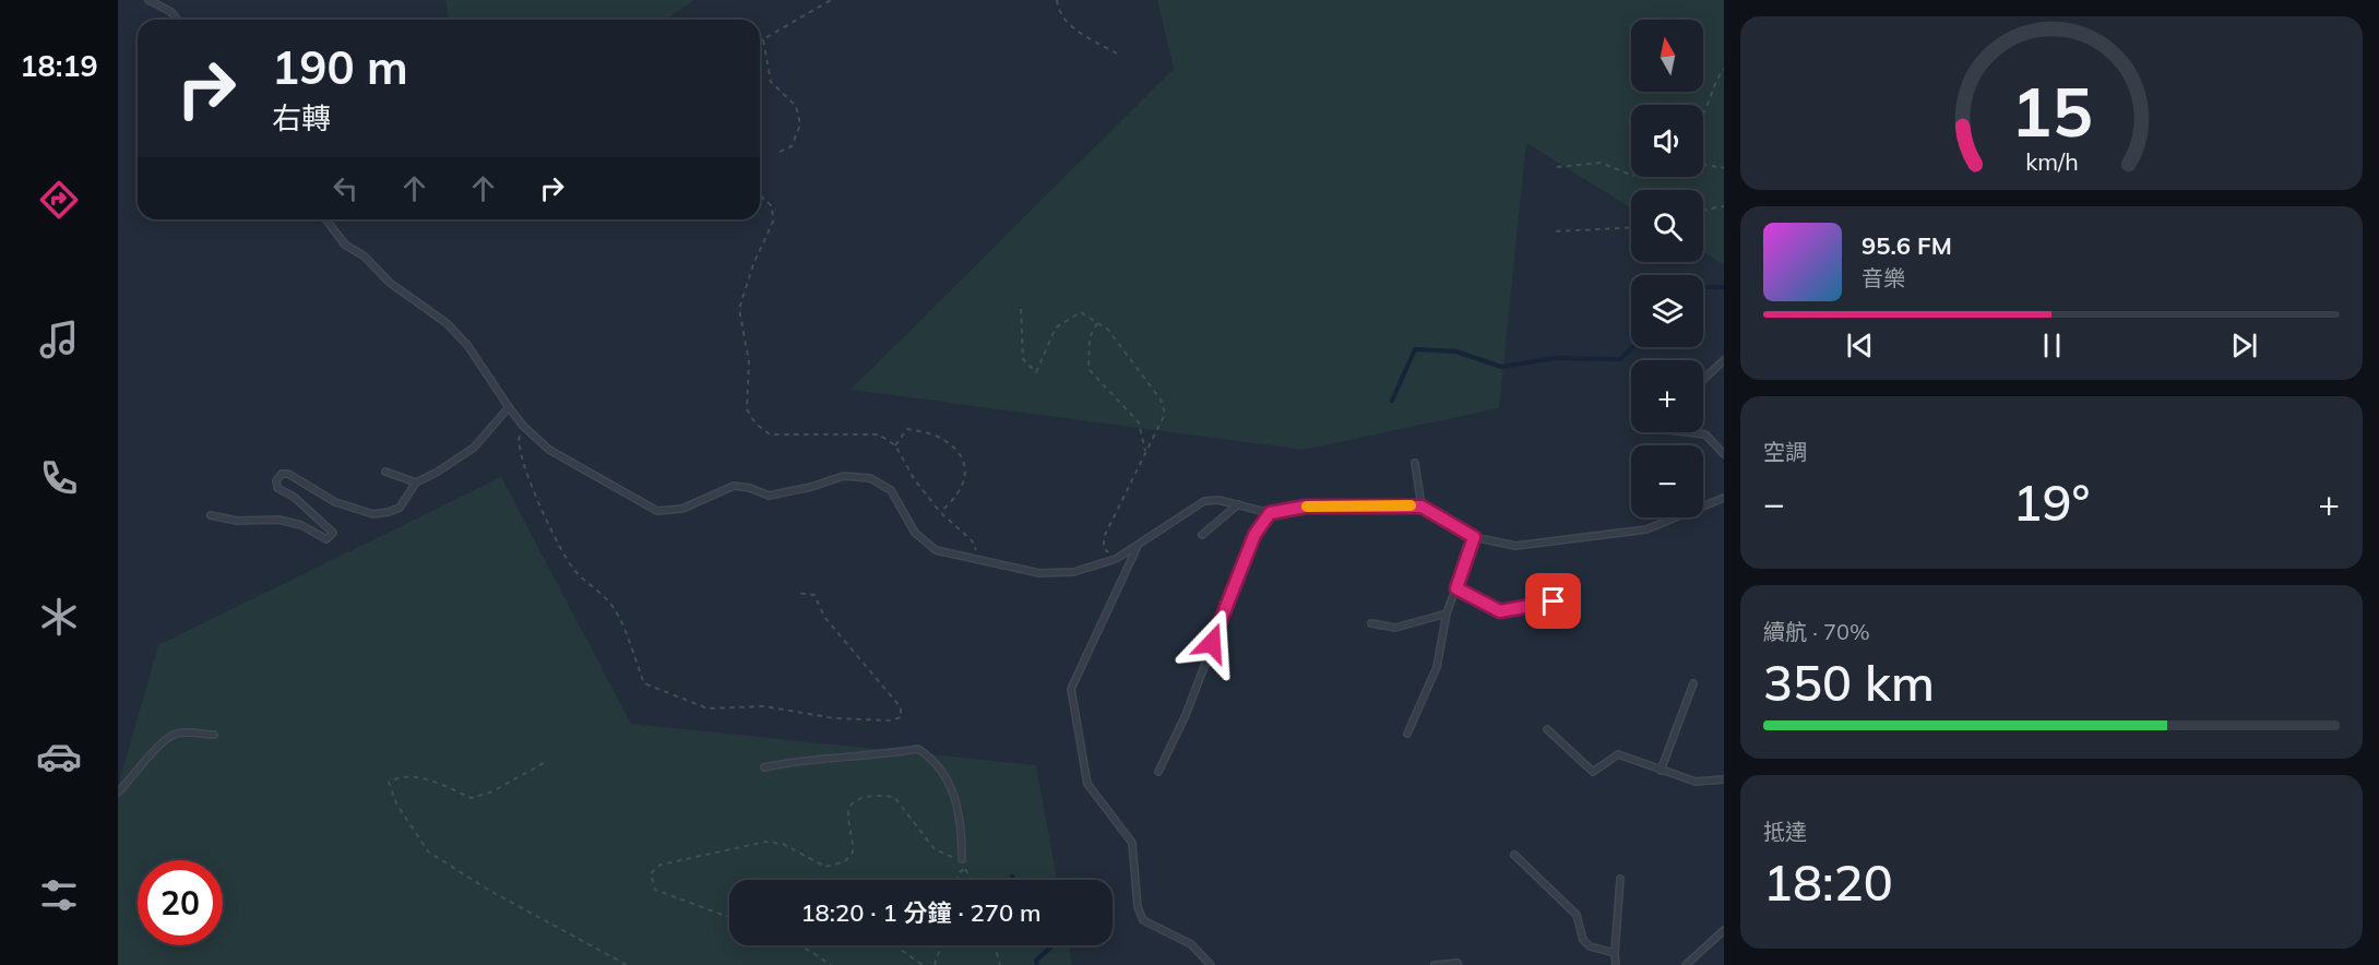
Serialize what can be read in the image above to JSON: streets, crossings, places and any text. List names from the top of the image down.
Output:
{
  "north": "top",
  "page": {
    "tabs": "18:19",
    "map_buttons": ["+", "−"],
    "turn": ["190 m", "右轉"],
    "song": ["95.6 FM", "音樂"],
    "tile": [
      "空調",
      ["續航 · 70%", "350 km"],
      ["抵達", "18:20"]
    ],
    "heat": ["−", "19°", "+"],
    "limit": "20",
    "trip": "18:20 · 1 分鐘 · 270 m",
    "gauge": ["15", "km/h"]
  }
}
